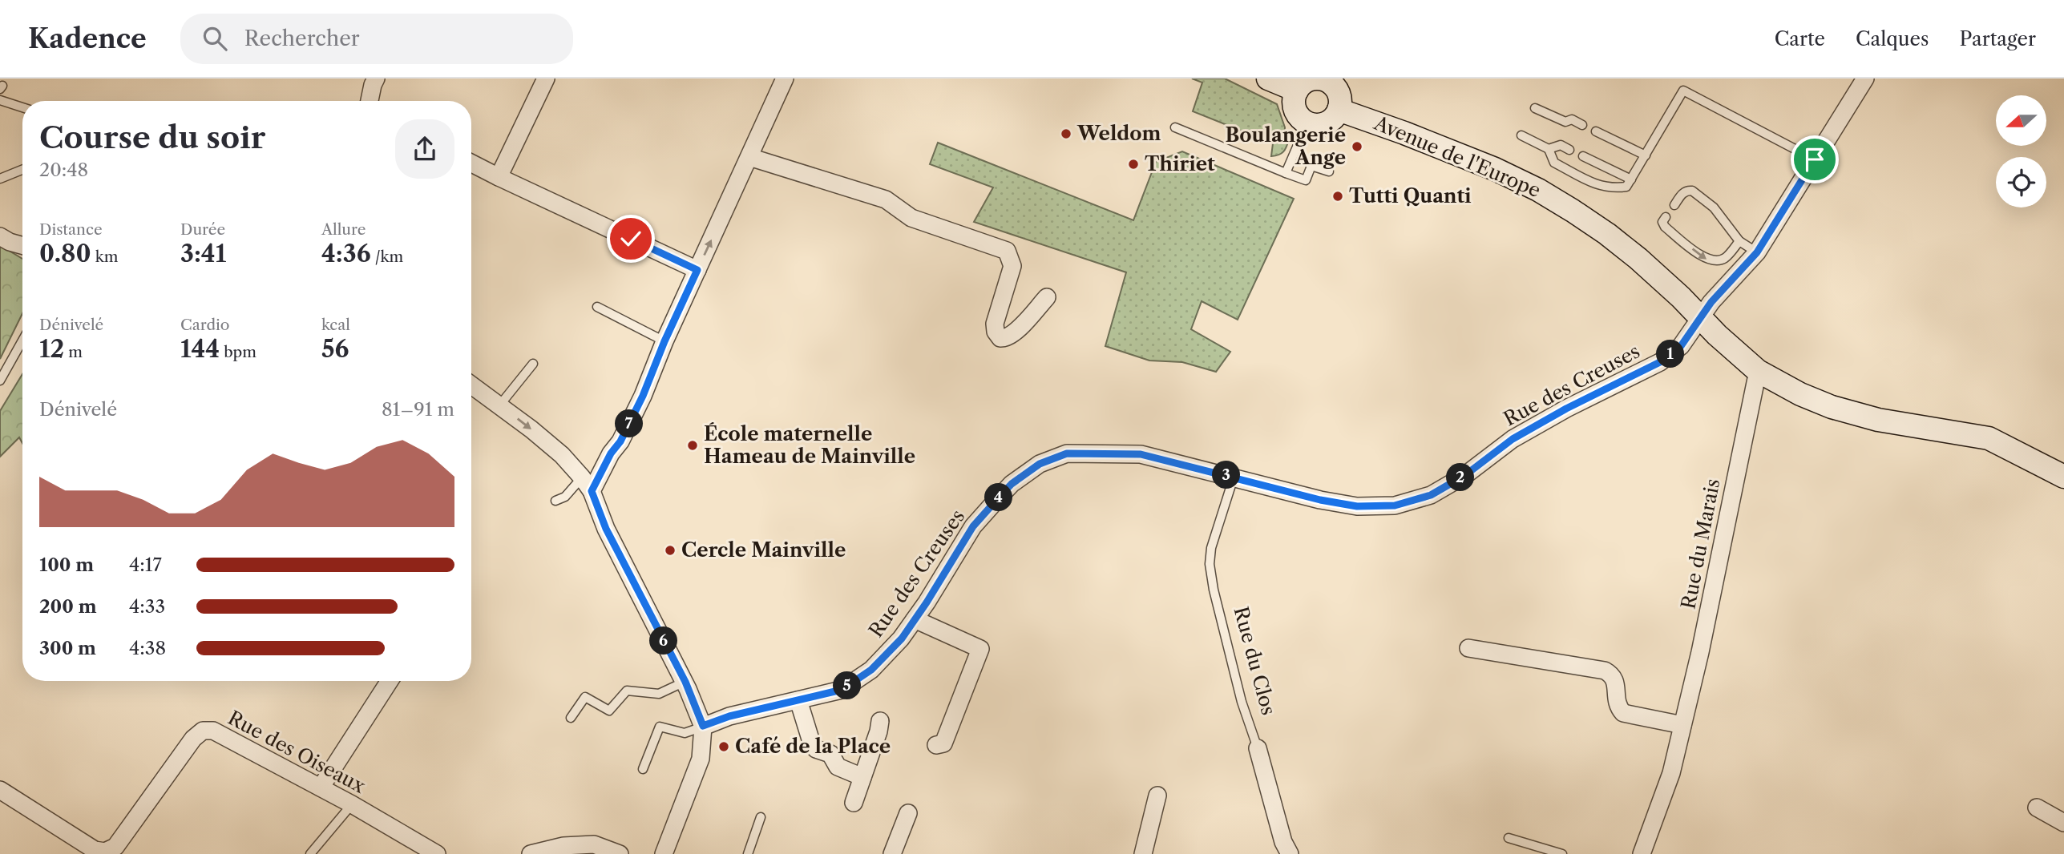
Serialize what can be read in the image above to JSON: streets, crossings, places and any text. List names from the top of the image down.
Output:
{
  "streets": {
    "main road": ["Avenue de l'Europe"],
    "street": [
      "Rue des Creuses",
      "Rue du Marais",
      "Rue du Clos",
      "Rue des Oiseaux"
    ]
  },
  "crossings": [
    ["Avenue de l'Europe", "Rue des Creuses"],
    ["Avenue de l'Europe", "Rue du Marais"],
    ["Rue des Creuses", "Rue du Clos"]
  ],
  "places": [
    "Weldom",
    "Boulangerie Ange",
    "Thiriet",
    "Tutti Quanti",
    "École maternelle Hameau de Mainville",
    "Cercle Mainville",
    "Café de la Place"
  ],
  "north": "left",
  "page": {
    "header": "Kadence",
    "search": "Rechercher",
    "nav": ["Carte", "Calques", "Partager"],
    "heading": ["Course du soir", "20:48"],
    "stats": [
      ["Distance", "0.80 km"],
      ["Durée", "3:41"],
      ["Allure", "4:36 /km"],
      ["Dénivelé", "12 m"],
      ["Cardio", "144 bpm"],
      ["kcal", "56"]
    ],
    "pins": [
      "1",
      "7",
      "3",
      "2",
      "4",
      "6",
      "5"
    ],
    "chart": ["Dénivelé", "81–91 m"],
    "list": [
      {
        "name": "100 m",
        "note": "4:17"
      },
      {
        "name": "200 m",
        "note": "4:33"
      },
      {
        "name": "300 m",
        "note": "4:38"
      }
    ]
  }
}
